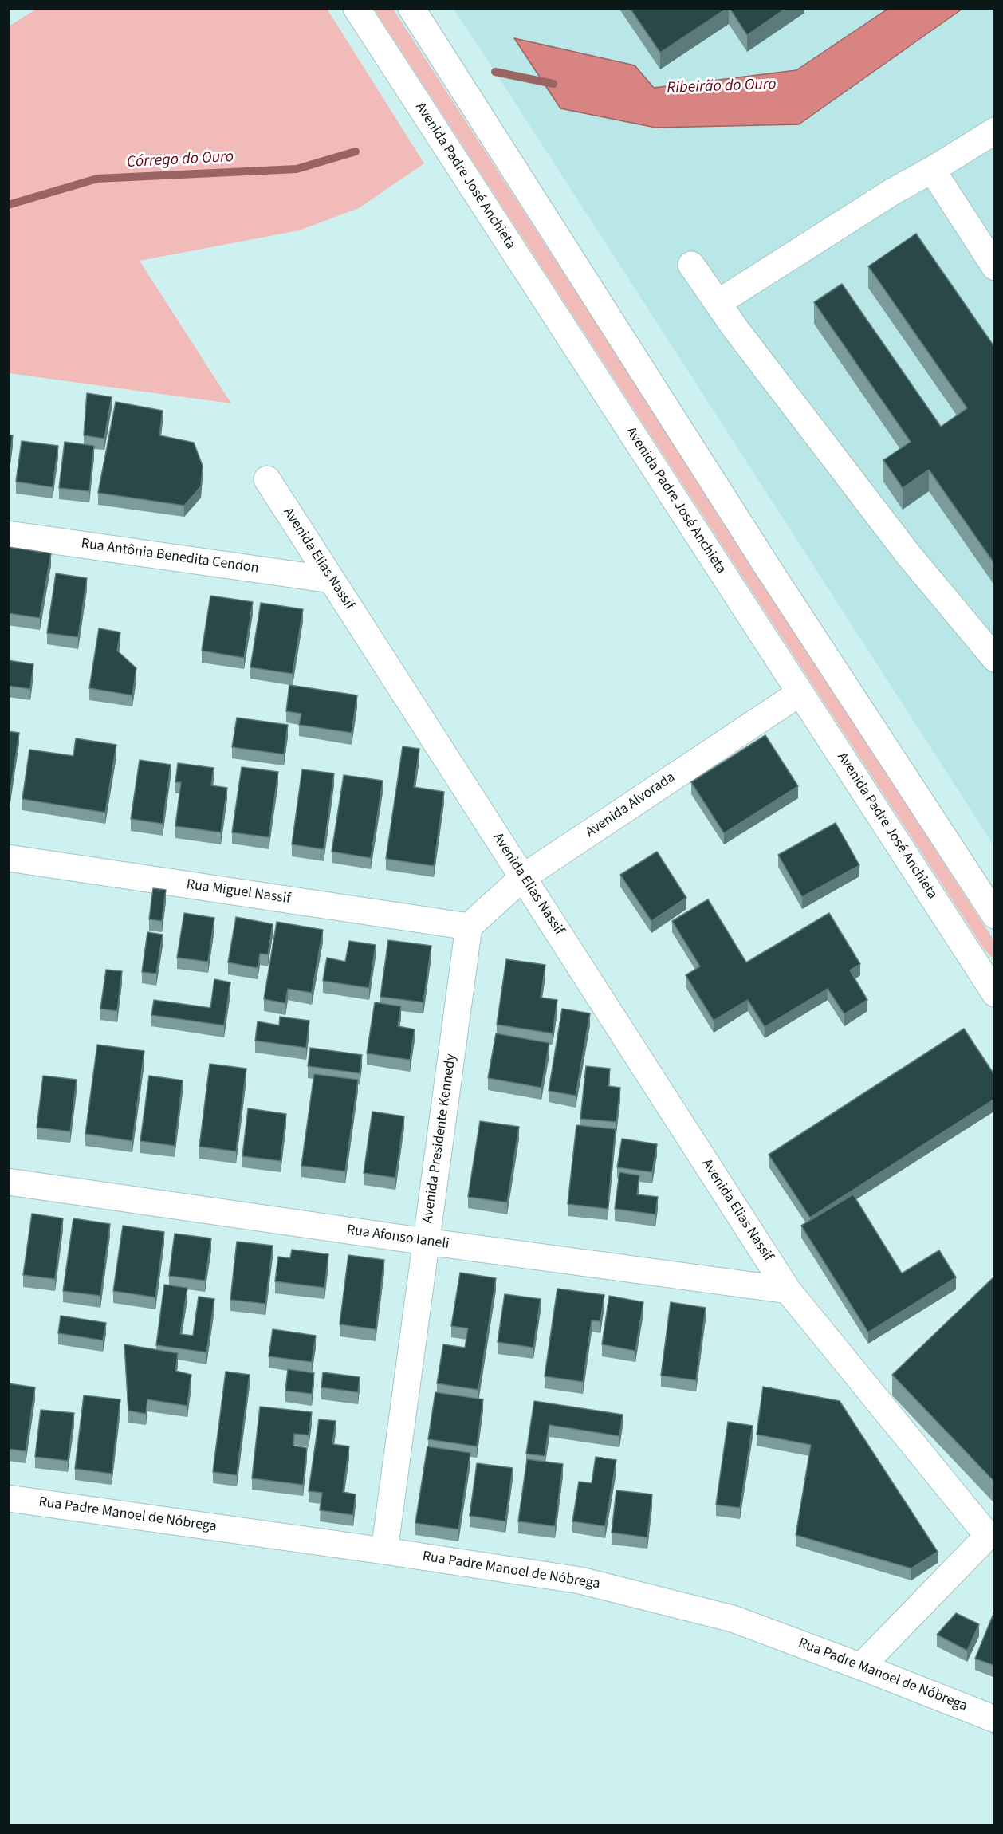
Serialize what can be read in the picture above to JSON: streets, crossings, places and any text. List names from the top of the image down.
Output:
{
  "streets": {
    "street": [
      "Avenida Padre José Anchieta",
      "Rua Antônia Benedita Cendon",
      "Avenida Elias Nassif",
      "Avenida Alvorada",
      "Rua Miguel Nassif",
      "Avenida Presidente Kennedy",
      "Rua Afonso Ianeli",
      "Rua Padre Manoel de Nóbrega"
    ]
  },
  "crossings": [
    ["Avenida Padre José Anchieta", "Avenida Alvorada"],
    ["Rua Antônia Benedita Cendon", "Avenida Elias Nassif"],
    ["Avenida Elias Nassif", "Avenida Alvorada"],
    ["Avenida Elias Nassif", "Rua Afonso Ianeli"],
    ["Avenida Elias Nassif", "Rua Padre Manoel de Nóbrega"],
    ["Avenida Alvorada", "Rua Miguel Nassif"],
    ["Avenida Alvorada", "Avenida Presidente Kennedy"],
    ["Rua Miguel Nassif", "Avenida Presidente Kennedy"],
    ["Avenida Presidente Kennedy", "Rua Afonso Ianeli"],
    ["Avenida Presidente Kennedy", "Rua Padre Manoel de Nóbrega"]
  ],
  "water": ["Ribeirão do Ouro", "Córrego do Ouro"]
}
